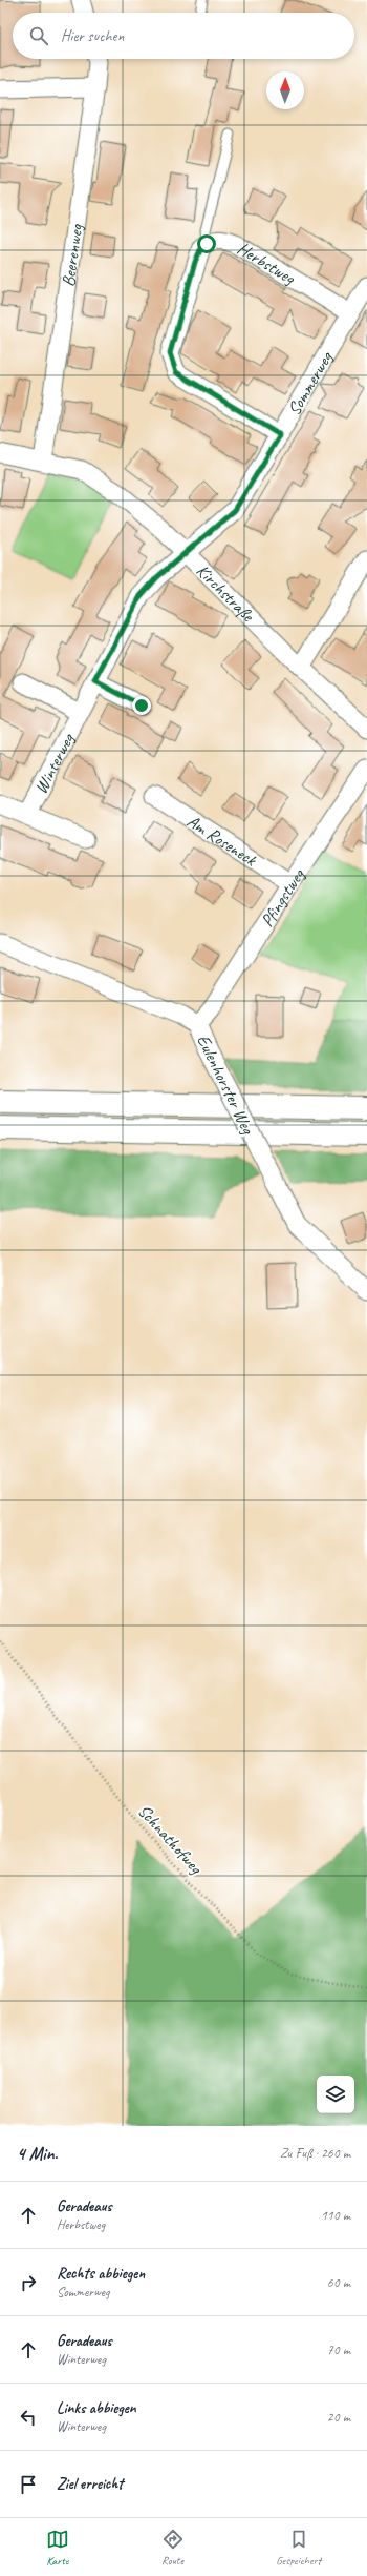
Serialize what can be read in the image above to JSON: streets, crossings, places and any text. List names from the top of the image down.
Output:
{
  "streets": {
    "street": [
      "Beerenweg",
      "Herbstweg",
      "Sommerweg",
      "Kirchstraße",
      "Winterweg",
      "Am Roseneck",
      "Pfingstweg",
      "Eulenhorster Weg"
    ],
    "path": ["Schnathofweg"]
  },
  "crossings": [
    ["Beerenweg", "Kirchstraße"],
    ["Herbstweg", "Sommerweg"],
    ["Sommerweg", "Kirchstraße"],
    ["Sommerweg", "Winterweg"],
    ["Kirchstraße", "Winterweg"],
    ["Am Roseneck", "Pfingstweg"],
    ["Pfingstweg", "Eulenhorster Weg"]
  ],
  "north": "top",
  "page": {
    "search": "Hier suchen",
    "heading": ["4 Min.", "Zu Fuß · 260 m"],
    "list": [
      ["Geradeaus", "Herbstweg", "110 m"],
      ["Rechts abbiegen", "Sommerweg", "60 m"],
      ["Geradeaus", "Winterweg", "70 m"],
      ["Links abbiegen", "Winterweg", "20 m"],
      "Ziel erreicht"
    ],
    "nav": ["Karte", "Route", "Gespeichert"]
  }
}
